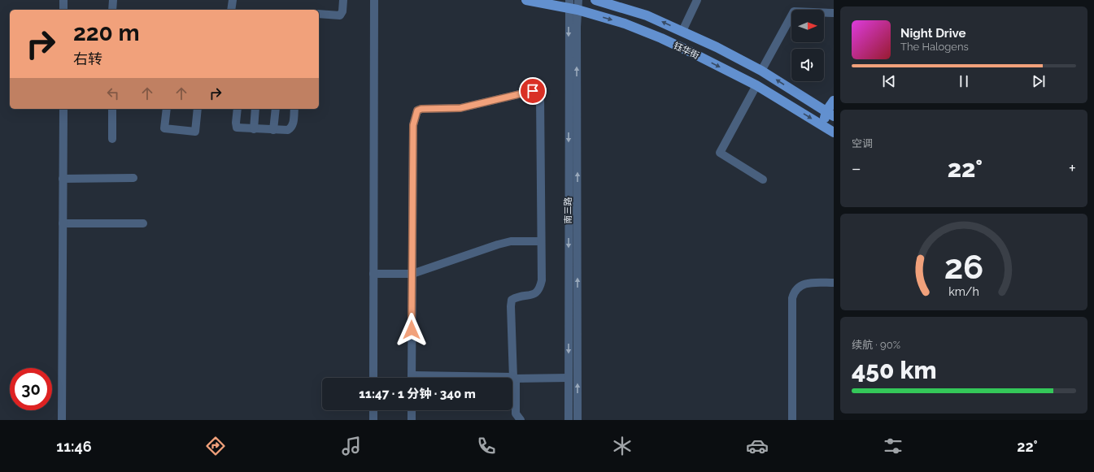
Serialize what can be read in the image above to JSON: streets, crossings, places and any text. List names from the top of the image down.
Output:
{
  "streets": {
    "main road": ["钰华街"],
    "street": ["南三路"]
  },
  "crossings": [
    ["钰华街", "南三路"]
  ],
  "north": "right",
  "page": {
    "turn": ["220 m", "右转"],
    "song": ["Night Drive", "The Halogens"],
    "tile": [
      "空调",
      ["续航 · 90%", "450 km"]
    ],
    "heat": ["−", "22°", "+"],
    "limit": "30",
    "trip": "11:47 · 1 分钟 · 340 m",
    "tabs": ["11:46", "22°"],
    "gauge": ["26", "km/h"]
  }
}
